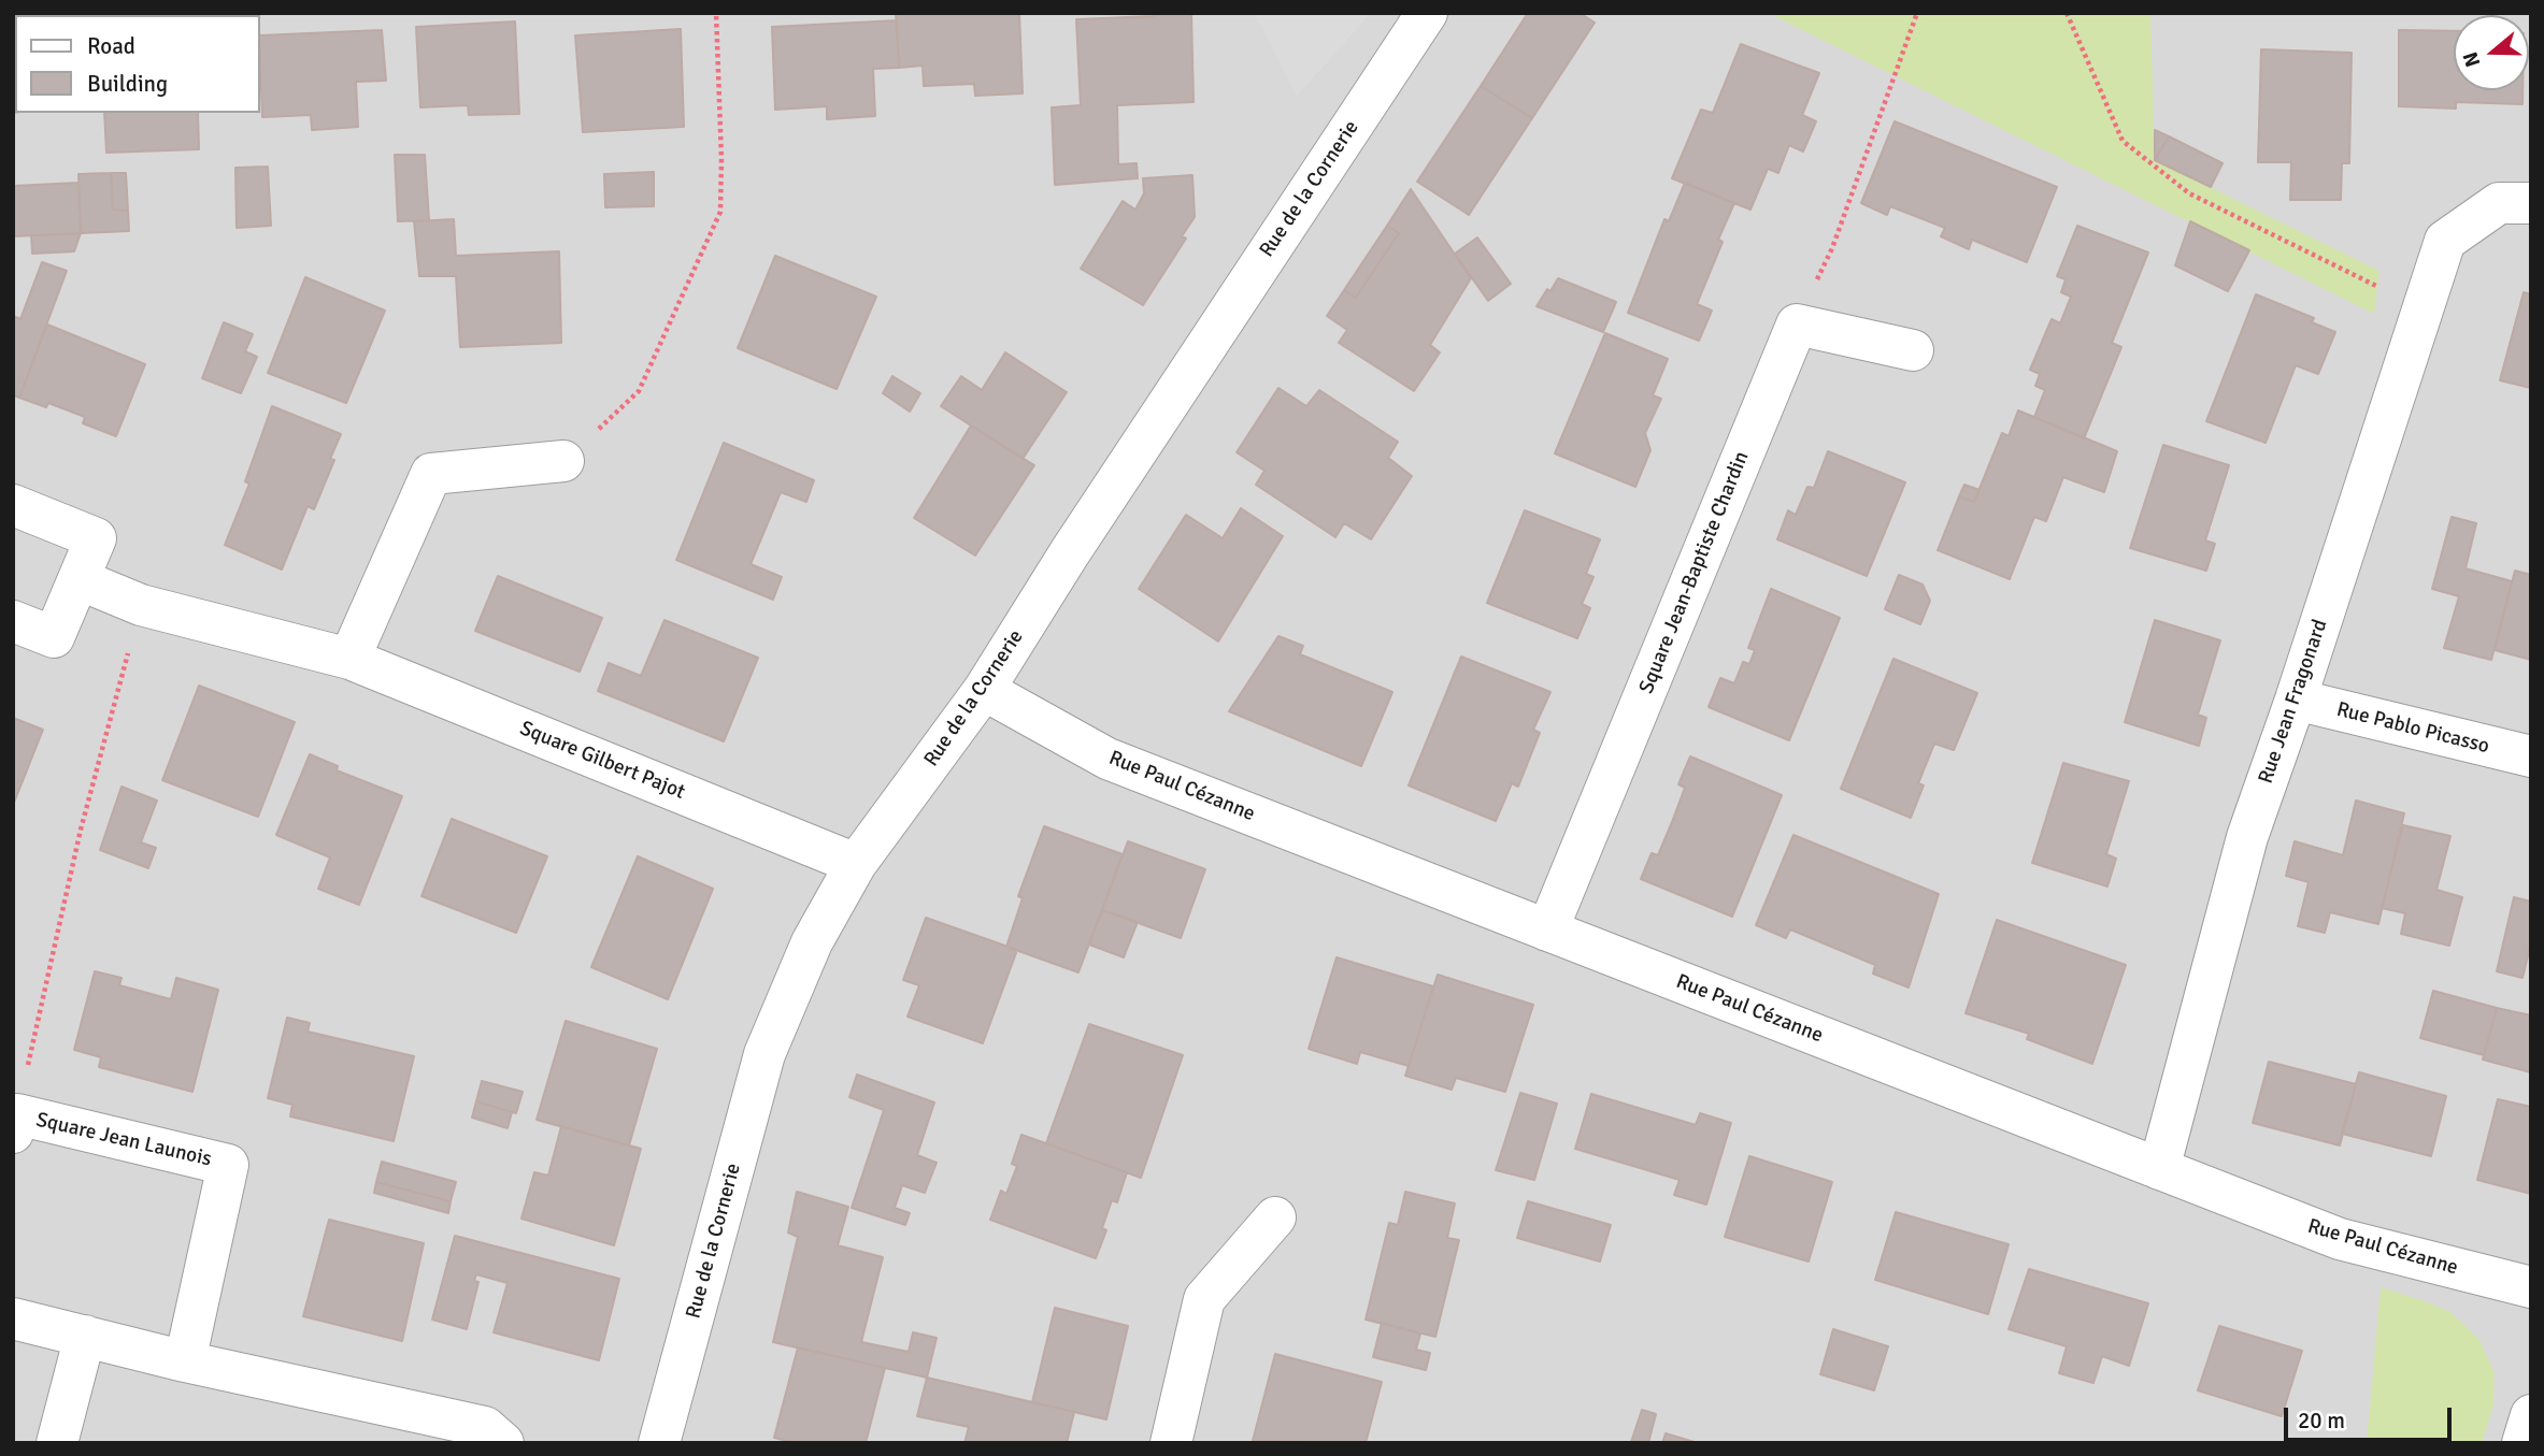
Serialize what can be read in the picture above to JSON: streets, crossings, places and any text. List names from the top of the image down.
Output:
{
  "streets": {
    "street": [
      "Rue de la Cornerie",
      "Square Jean-Baptiste Chardin",
      "Rue Jean Fragonard",
      "Rue Pablo Picasso",
      "Square Gilbert Pajot",
      "Rue Paul Cézanne",
      "Square Jean Launois"
    ]
  },
  "crossings": [
    ["Rue de la Cornerie", "Square Gilbert Pajot"],
    ["Rue de la Cornerie", "Rue Paul Cézanne"],
    ["Square Jean-Baptiste Chardin", "Rue Paul Cézanne"],
    ["Rue Jean Fragonard", "Rue Pablo Picasso"],
    ["Rue Jean Fragonard", "Rue Paul Cézanne"]
  ],
  "legend": ["Road", "Building"],
  "scale_bar": "20 m",
  "north": "left"
}
